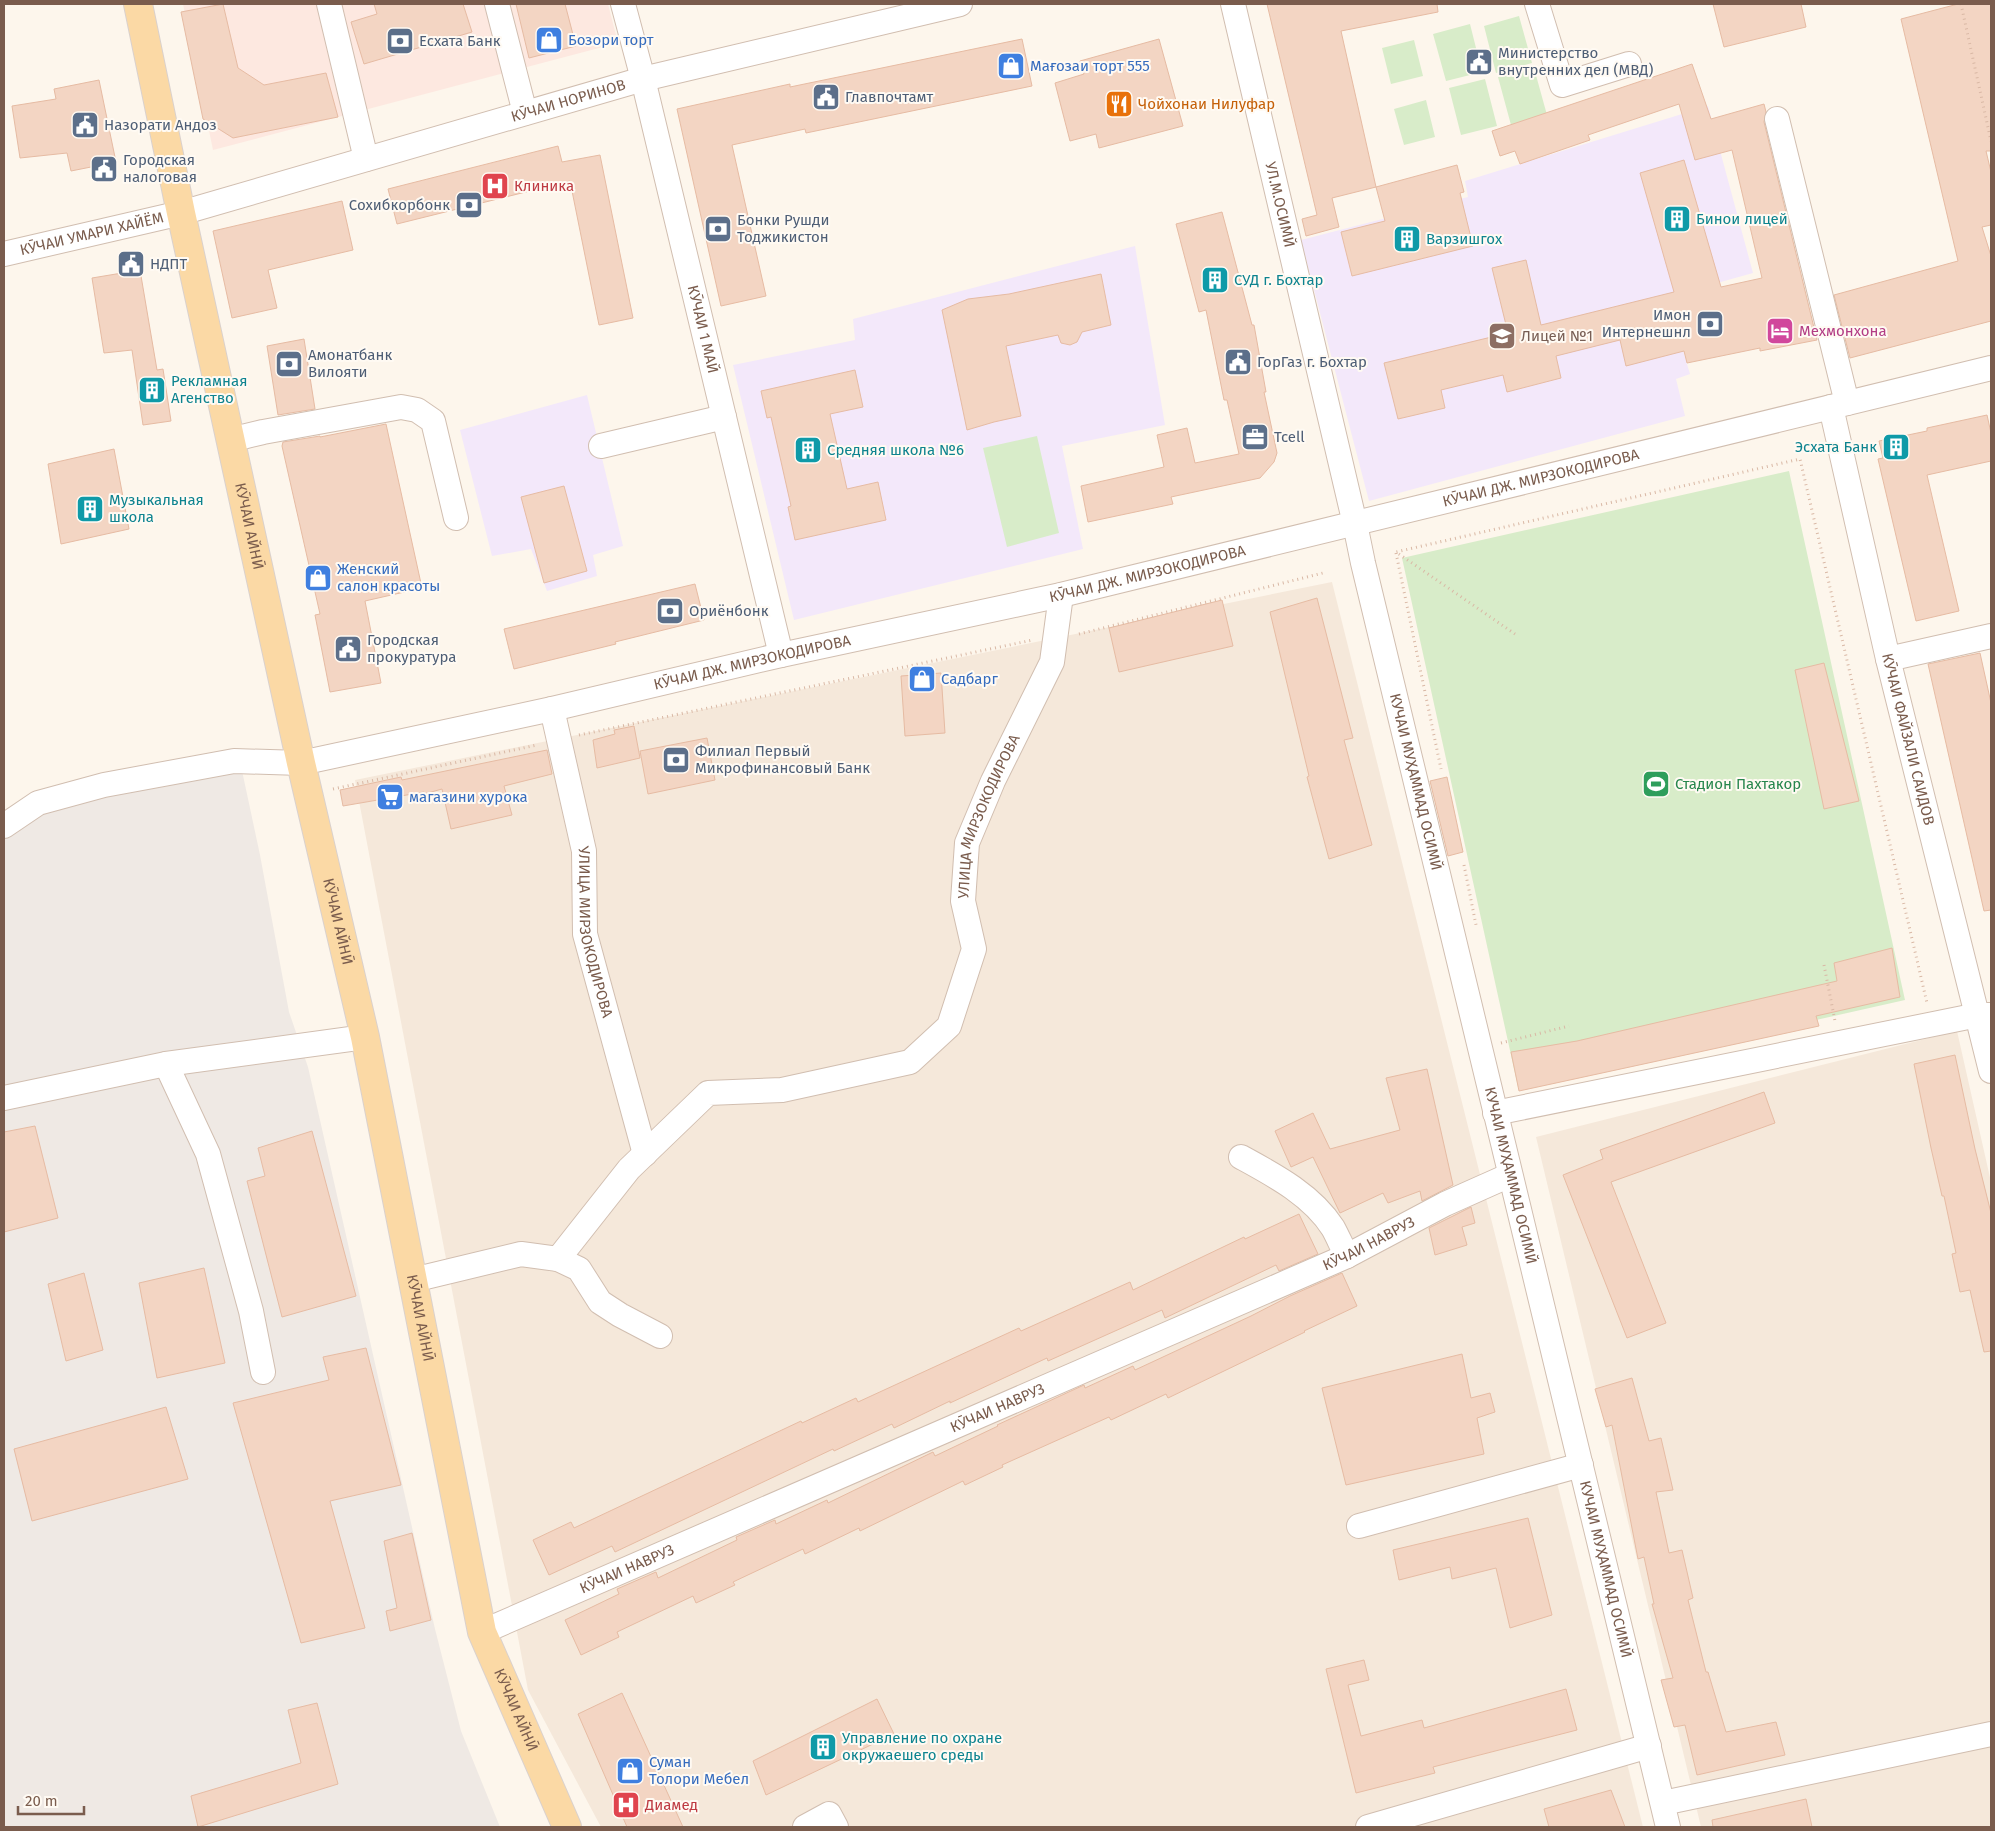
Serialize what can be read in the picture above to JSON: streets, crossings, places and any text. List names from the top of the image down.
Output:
{
  "streets": {
    "main road": ["КӮЧАИ АЙНӢ"],
    "street": [
      "КӮЧАИ НОРИНОВ",
      "УЛ.М.ОСИМЙ",
      "КӮЧАИ УМАРИ ХАЙЁМ",
      "КӮЧАИ 1 МАЙ",
      "КӮЧАИ ДЖ. МИРЗОКОДИРОВА",
      "КӮЧАИ ФАЙЗАЛИ САИДОВ",
      "КУЧАИ МУҲАММАД ОСИМЙ",
      "УЛИЦА МИРЗОКОДИРОВА",
      "КӮЧАИ НАВРУЗ"
    ]
  },
  "crossings": [
    ["КӮЧАИ НОРИНОВ", "КӮЧАИ УМАРИ ХАЙЁМ"],
    ["КӮЧАИ НОРИНОВ", "КӮЧАИ 1 МАЙ"],
    ["КӮЧАИ НОРИНОВ", "КӮЧАИ АЙНӢ"],
    ["УЛ.М.ОСИМЙ", "КӮЧАИ ДЖ. МИРЗОКОДИРОВА"],
    ["УЛ.М.ОСИМЙ", "КУЧАИ МУҲАММАД ОСИМЙ"],
    ["КӮЧАИ УМАРИ ХАЙЁМ", "КӮЧАИ АЙНӢ"],
    ["КӮЧАИ 1 МАЙ", "КӮЧАИ ДЖ. МИРЗОКОДИРОВА"],
    ["КӮЧАИ ДЖ. МИРЗОКОДИРОВА", "КӮЧАИ АЙНӢ"],
    ["КӮЧАИ ДЖ. МИРЗОКОДИРОВА", "КӮЧАИ ФАЙЗАЛИ САИДОВ"],
    ["КӮЧАИ ДЖ. МИРЗОКОДИРОВА", "КУЧАИ МУҲАММАД ОСИМЙ"],
    ["КӮЧАИ ДЖ. МИРЗОКОДИРОВА", "УЛИЦА МИРЗОКОДИРОВА"],
    ["КӮЧАИ АЙНӢ", "КӮЧАИ НАВРУЗ"],
    ["КУЧАИ МУҲАММАД ОСИМЙ", "КӮЧАИ НАВРУЗ"]
  ],
  "places": {
    "shop": [
      "Бозори торт",
      "Мағозаи торт 555",
      "Женский салон красоты",
      "Садбарг",
      "Суман Толори Мебел"
    ],
    "bank": [
      "Есхата Банк",
      "Сохибкорбонк",
      "Бонки Рушди Тоджикистон",
      "Имон Интернешнл",
      "Амонатбанк Вилояти",
      "Ориёнбонк",
      "Филиал Первый Микрофинансовый Банк"
    ],
    "public building": [
      "Министерство внутренних дел (МВД)",
      "Главпочтамт",
      "Назорати Андоз",
      "Городская налоговая",
      "НДПТ",
      "ГорГаз г. Бохтар",
      "Городская прокуратура"
    ],
    "restaurant": ["Чойхонаи Нилуфар"],
    "hospital": ["Клиника", "Диамед"],
    "building": [
      "Бинои лицей",
      "Варзишгох",
      "СУД г. Бохтар",
      "Рекламная Агенство",
      "Эсхата Банк",
      "Средняя школа №6",
      "Музыкальная школа",
      "Управление по охране окружаешего среды"
    ],
    "hotel": ["Мехмонхона"],
    "school or university": ["Лицей №1"],
    "office": ["Tcell"],
    "sports": ["Стадион Пахтакор"],
    "supermarket": ["магазини хурока"]
  },
  "scale_bar": "20 m"
}
